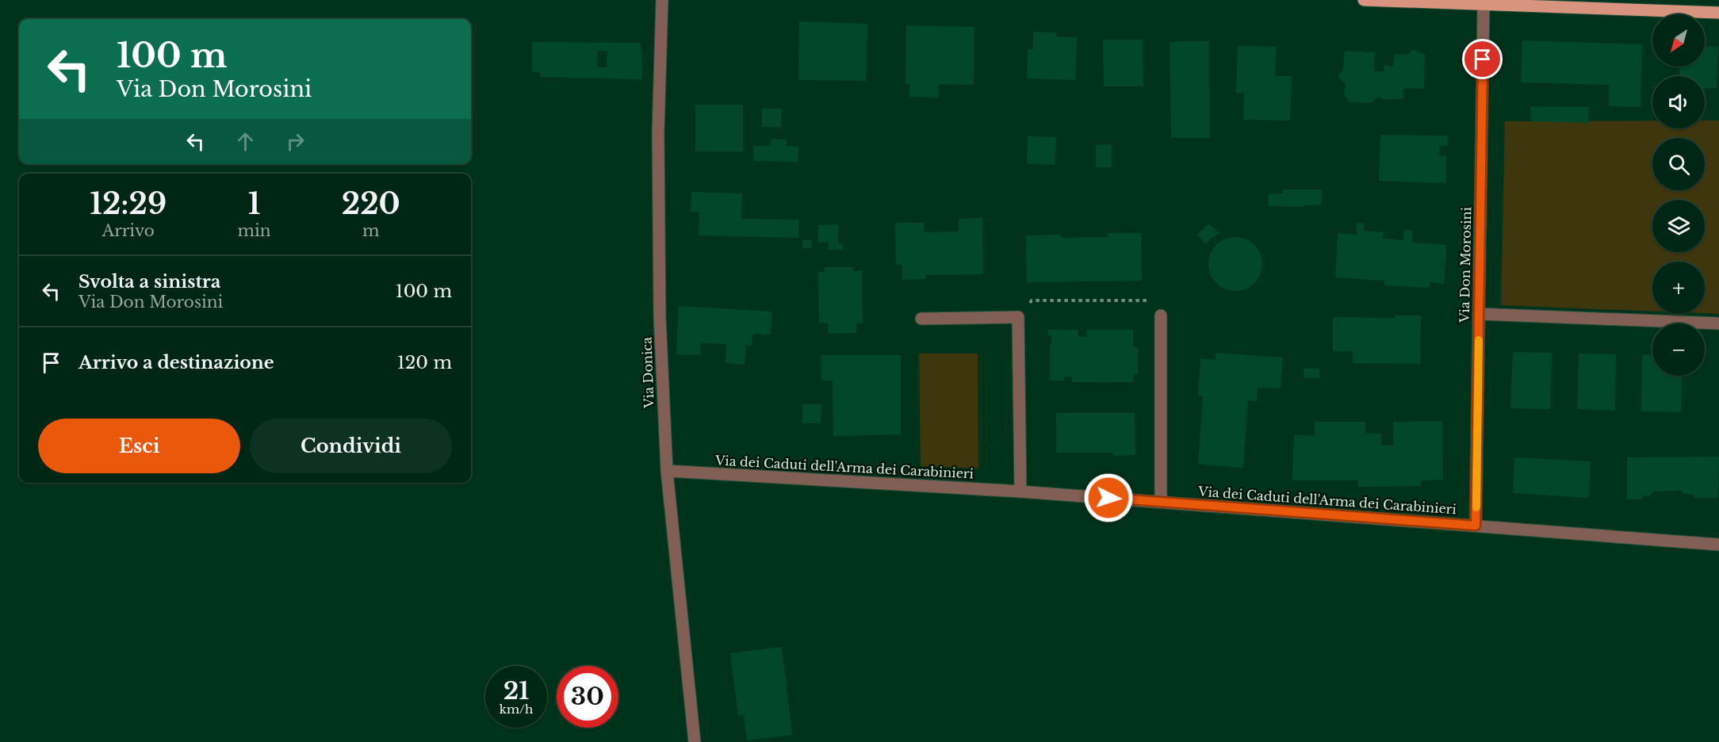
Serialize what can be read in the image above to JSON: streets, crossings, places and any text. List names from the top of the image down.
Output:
{
  "streets": {
    "street": ["Via Don Morosini", "Via Donica", "Via dei Caduti dell'Arma dei Carabinieri"]
  },
  "crossings": [
    ["Via Don Morosini", "Via dei Caduti dell'Arma dei Carabinieri"],
    ["Via Donica", "Via dei Caduti dell'Arma dei Carabinieri"]
  ],
  "north": "bottom left",
  "page": {
    "map_buttons": ["+", "−"],
    "turn": ["100 m", "Via Don Morosini"],
    "eta": [
      "12:29",
      "Arrivo",
      "1",
      "min",
      "220",
      "m"
    ],
    "list": [
      {
        "name": "Svolta a sinistra",
        "note": "Via Don Morosini",
        "value": "100 m"
      },
      {
        "name": "Arrivo a destinazione",
        "value": "120 m"
      }
    ],
    "buttons": ["Esci", "Condividi"],
    "speed": "21 km/h",
    "limit": "30"
  }
}
